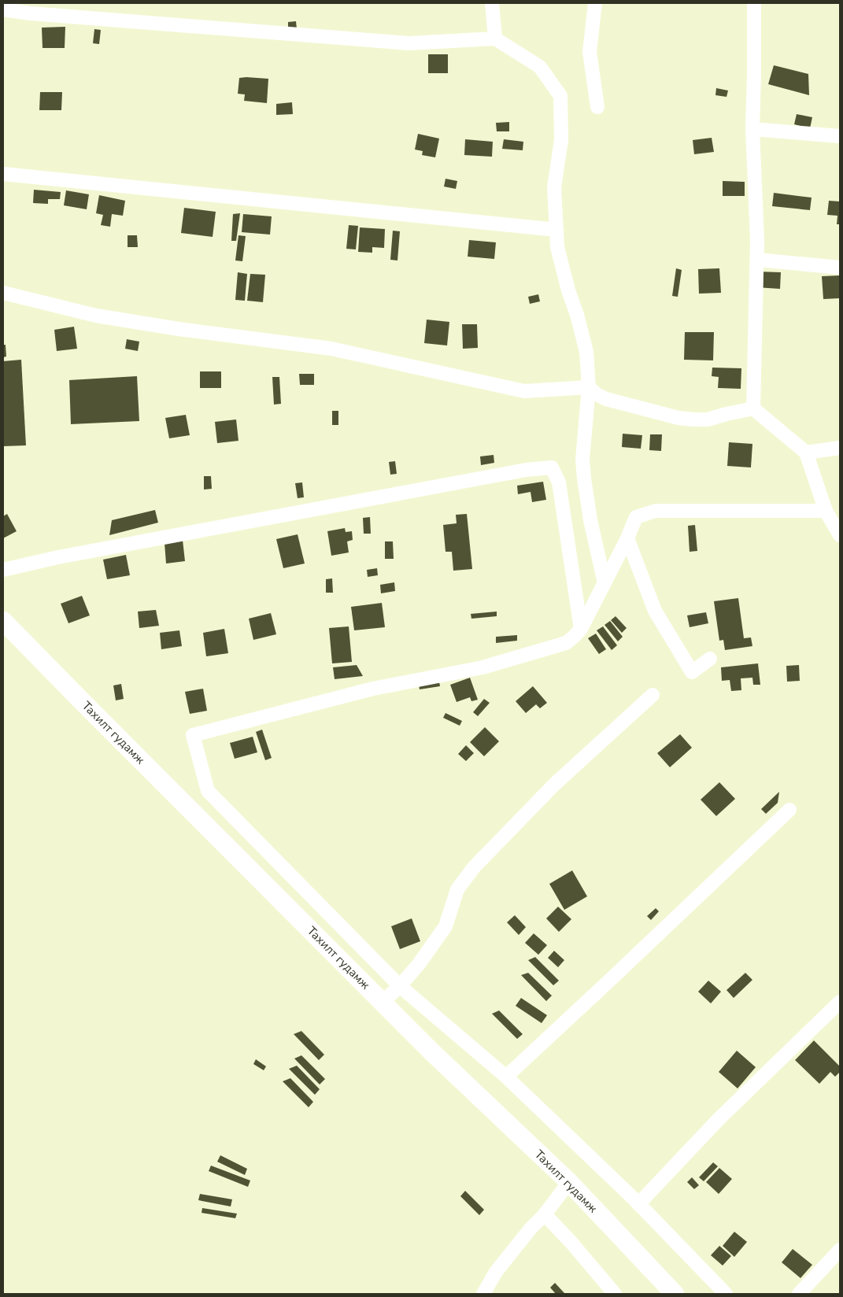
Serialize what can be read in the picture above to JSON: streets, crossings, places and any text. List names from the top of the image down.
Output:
{
  "streets": {
    "main road": ["Тахилт гудамж"]
  }
}
